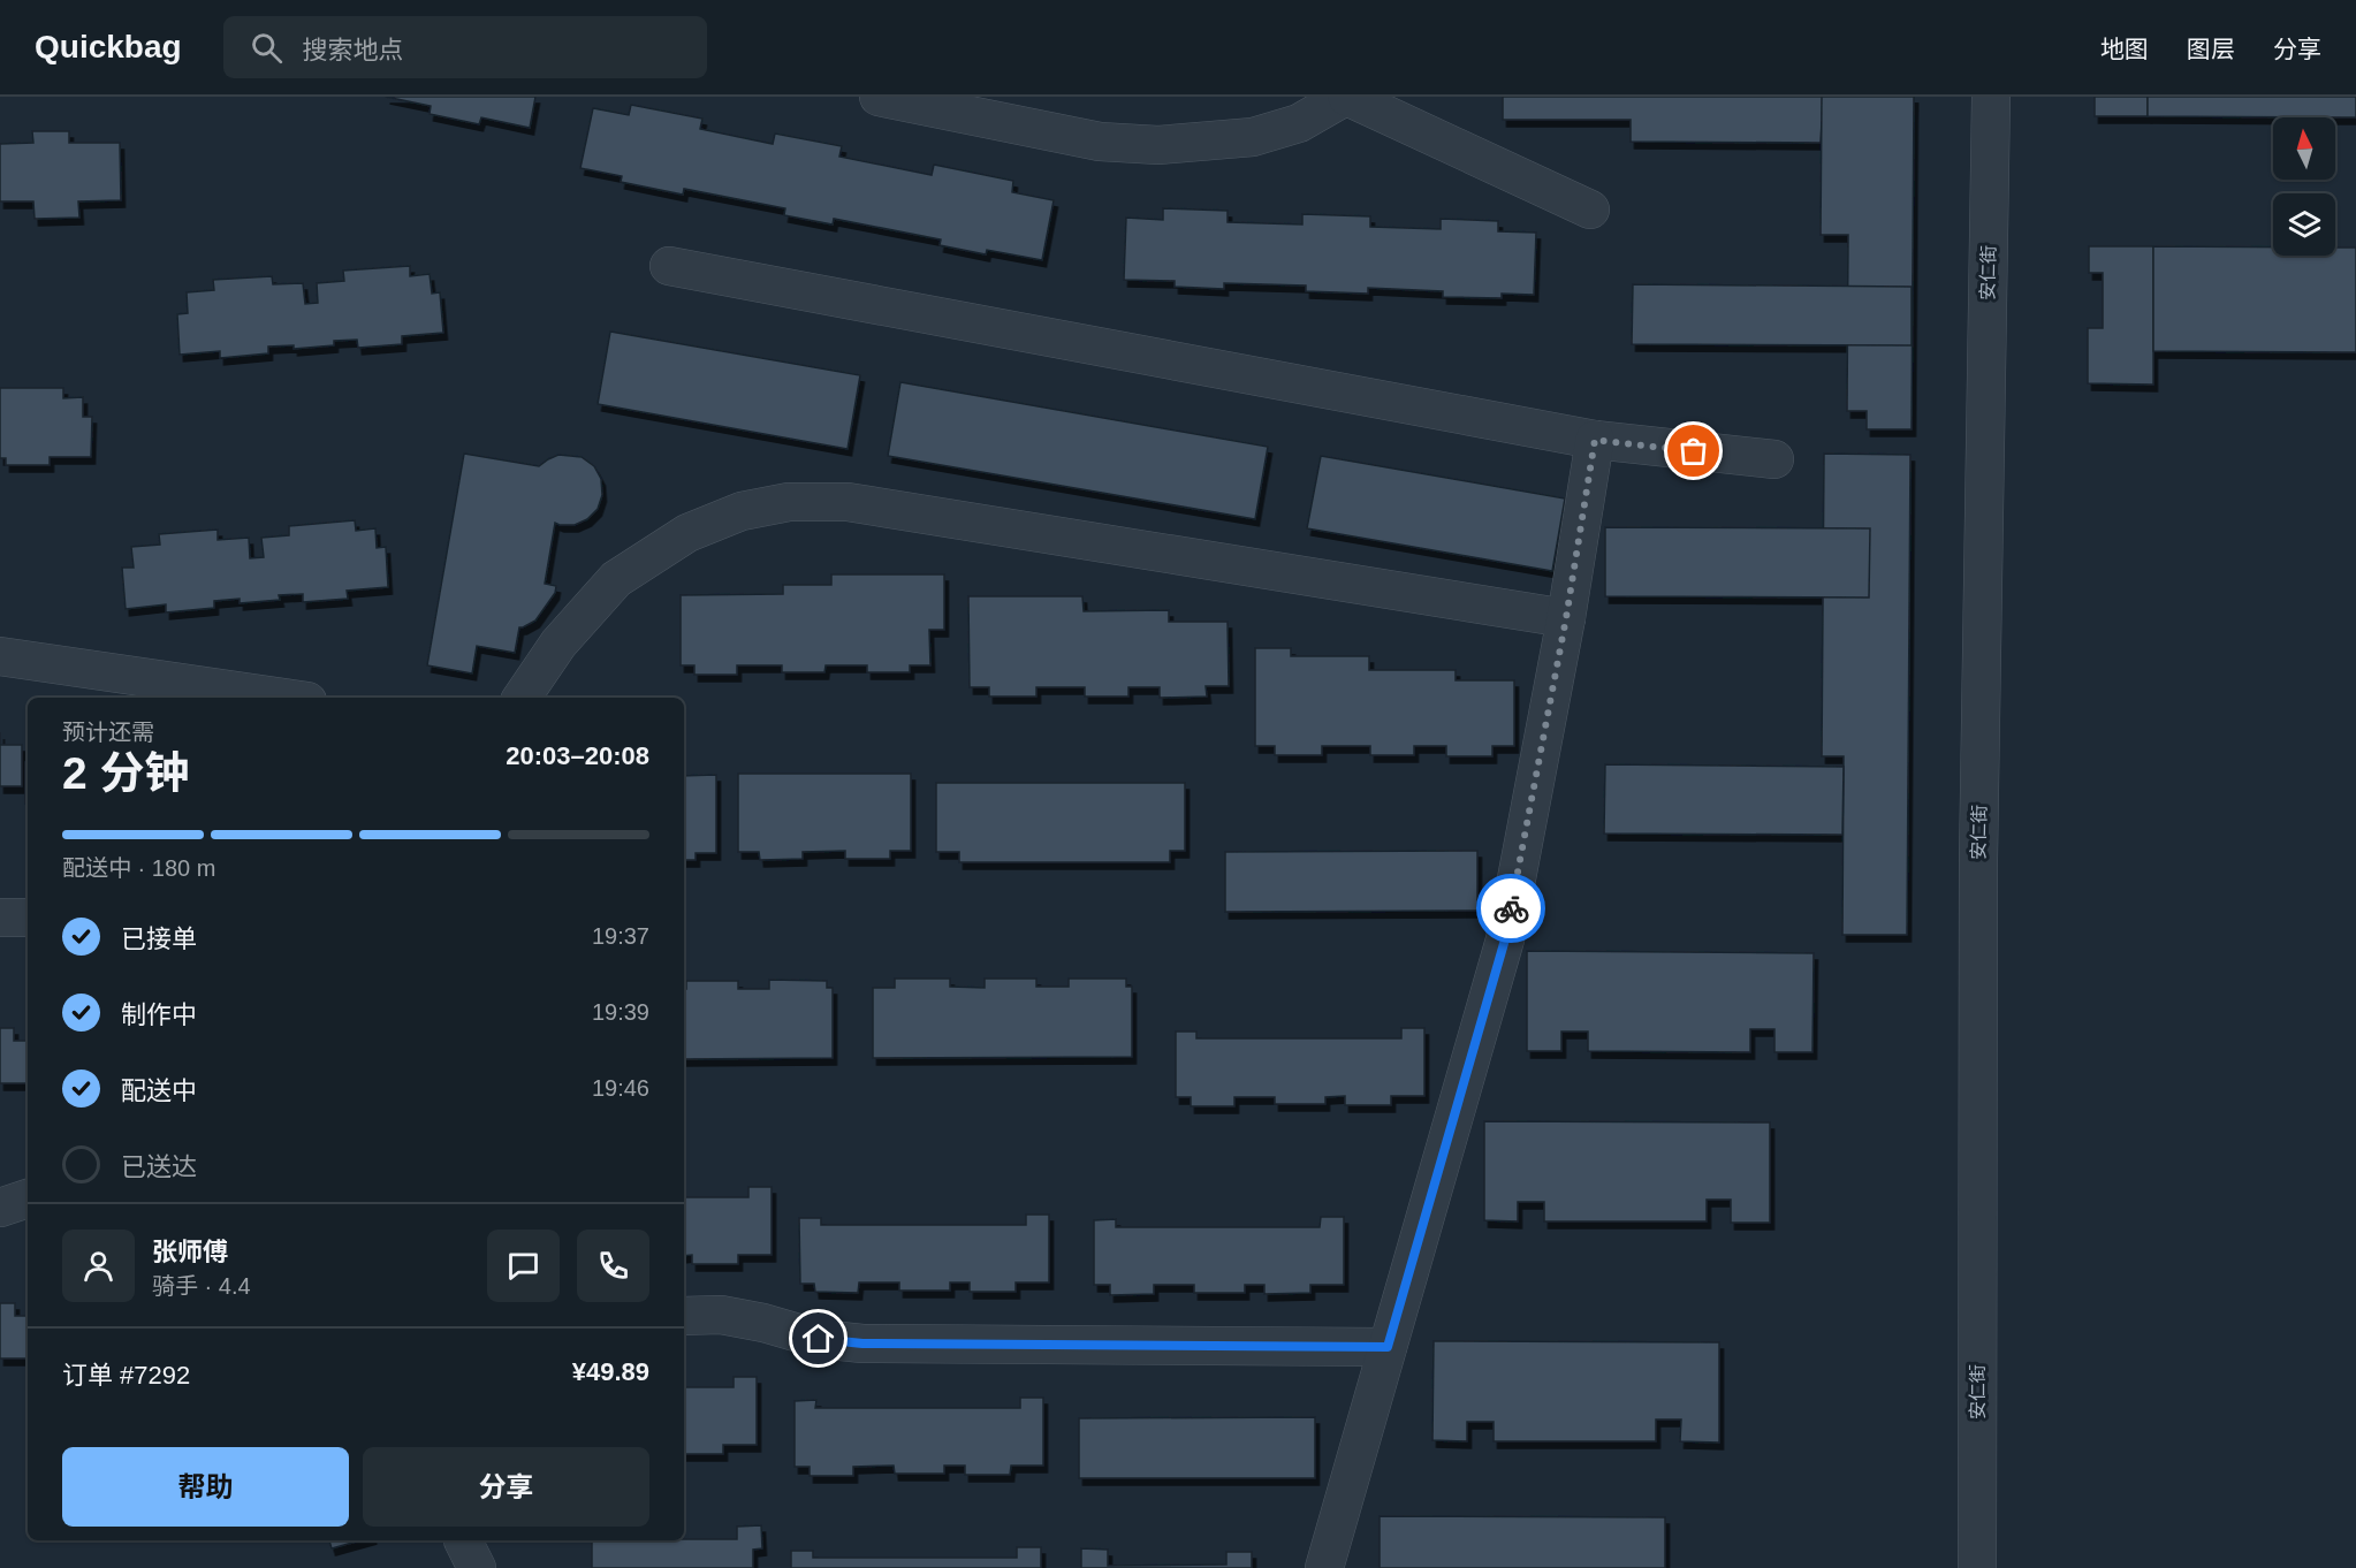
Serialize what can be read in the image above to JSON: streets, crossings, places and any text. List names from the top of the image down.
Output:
{
  "streets": {
    "street": ["安仁街"]
  },
  "north": "top",
  "page": {
    "header": "Quickbag",
    "search": "搜索地点",
    "nav": ["地图", "图层", "分享"],
    "heading": ["2 分钟", "预计还需", "20:03–20:08"],
    "panel": [
      "张师傅",
      "骑手 · 4.4",
      "订单 #7292",
      "¥49.89"
    ],
    "bar": "配送中 · 180 m",
    "list": [
      ["已接单", "19:37"],
      ["制作中", "19:39"],
      ["配送中", "19:46"],
      "已送达"
    ],
    "buttons": ["帮助", "分享"]
  }
}
